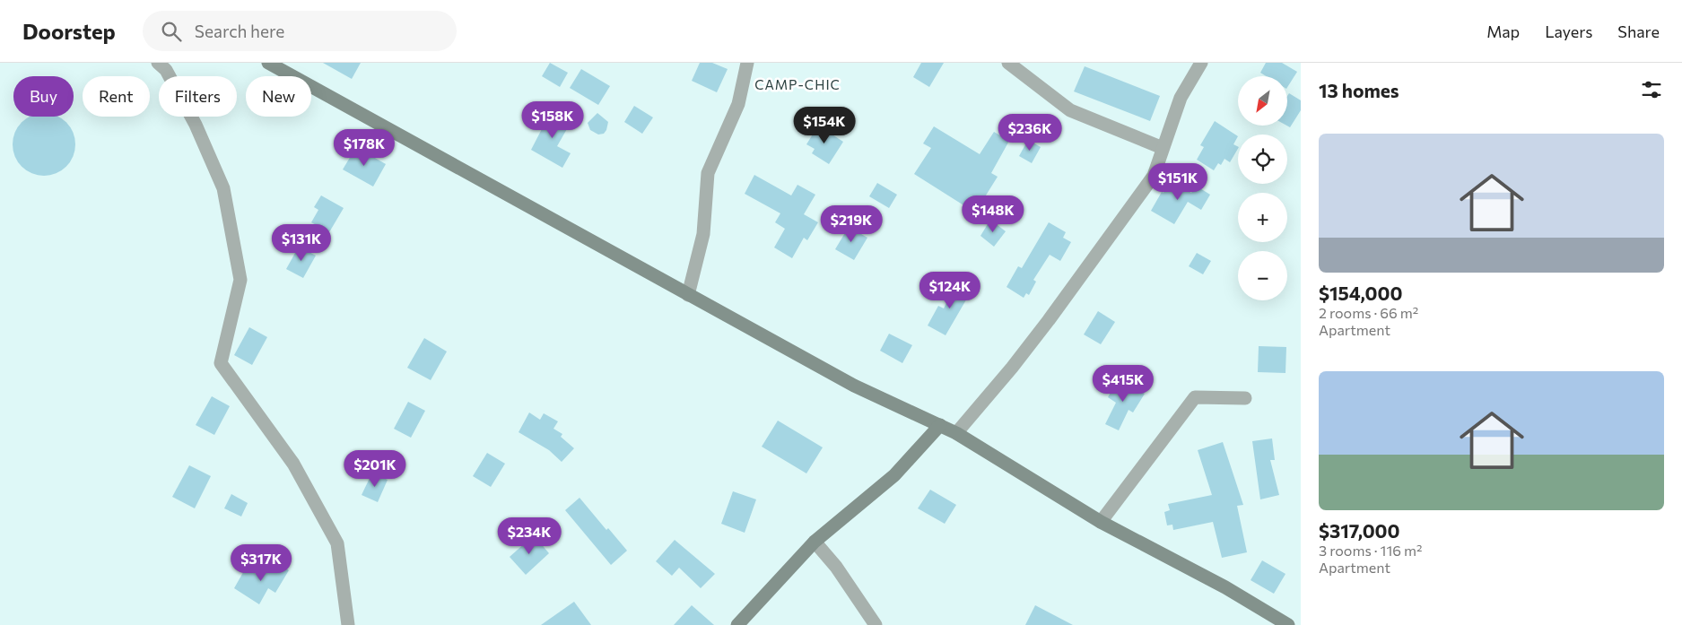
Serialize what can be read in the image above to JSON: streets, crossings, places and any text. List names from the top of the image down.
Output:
{
  "districts": ["CAMP-CHIC"],
  "north": "bottom left",
  "page": {
    "header": "Doorstep",
    "search": "Search here",
    "nav": ["Map", "Layers", "Share"],
    "heading": "13 homes",
    "map_buttons": ["+", "−"],
    "chip": [
      "Buy",
      "Rent",
      "Filters",
      "New"
    ],
    "price": [
      "$158K",
      "$154K",
      "$236K",
      "$178K",
      "$151K",
      "$148K",
      "$219K",
      "$131K",
      "$124K",
      "$415K",
      "$201K",
      "$234K",
      "$317K"
    ],
    "list": [
      {
        "name": "$154,000",
        "note": "2 rooms · 66 m² · Apartment"
      },
      {
        "name": "$317,000",
        "note": "3 rooms · 116 m² · Apartment"
      }
    ]
  }
}
